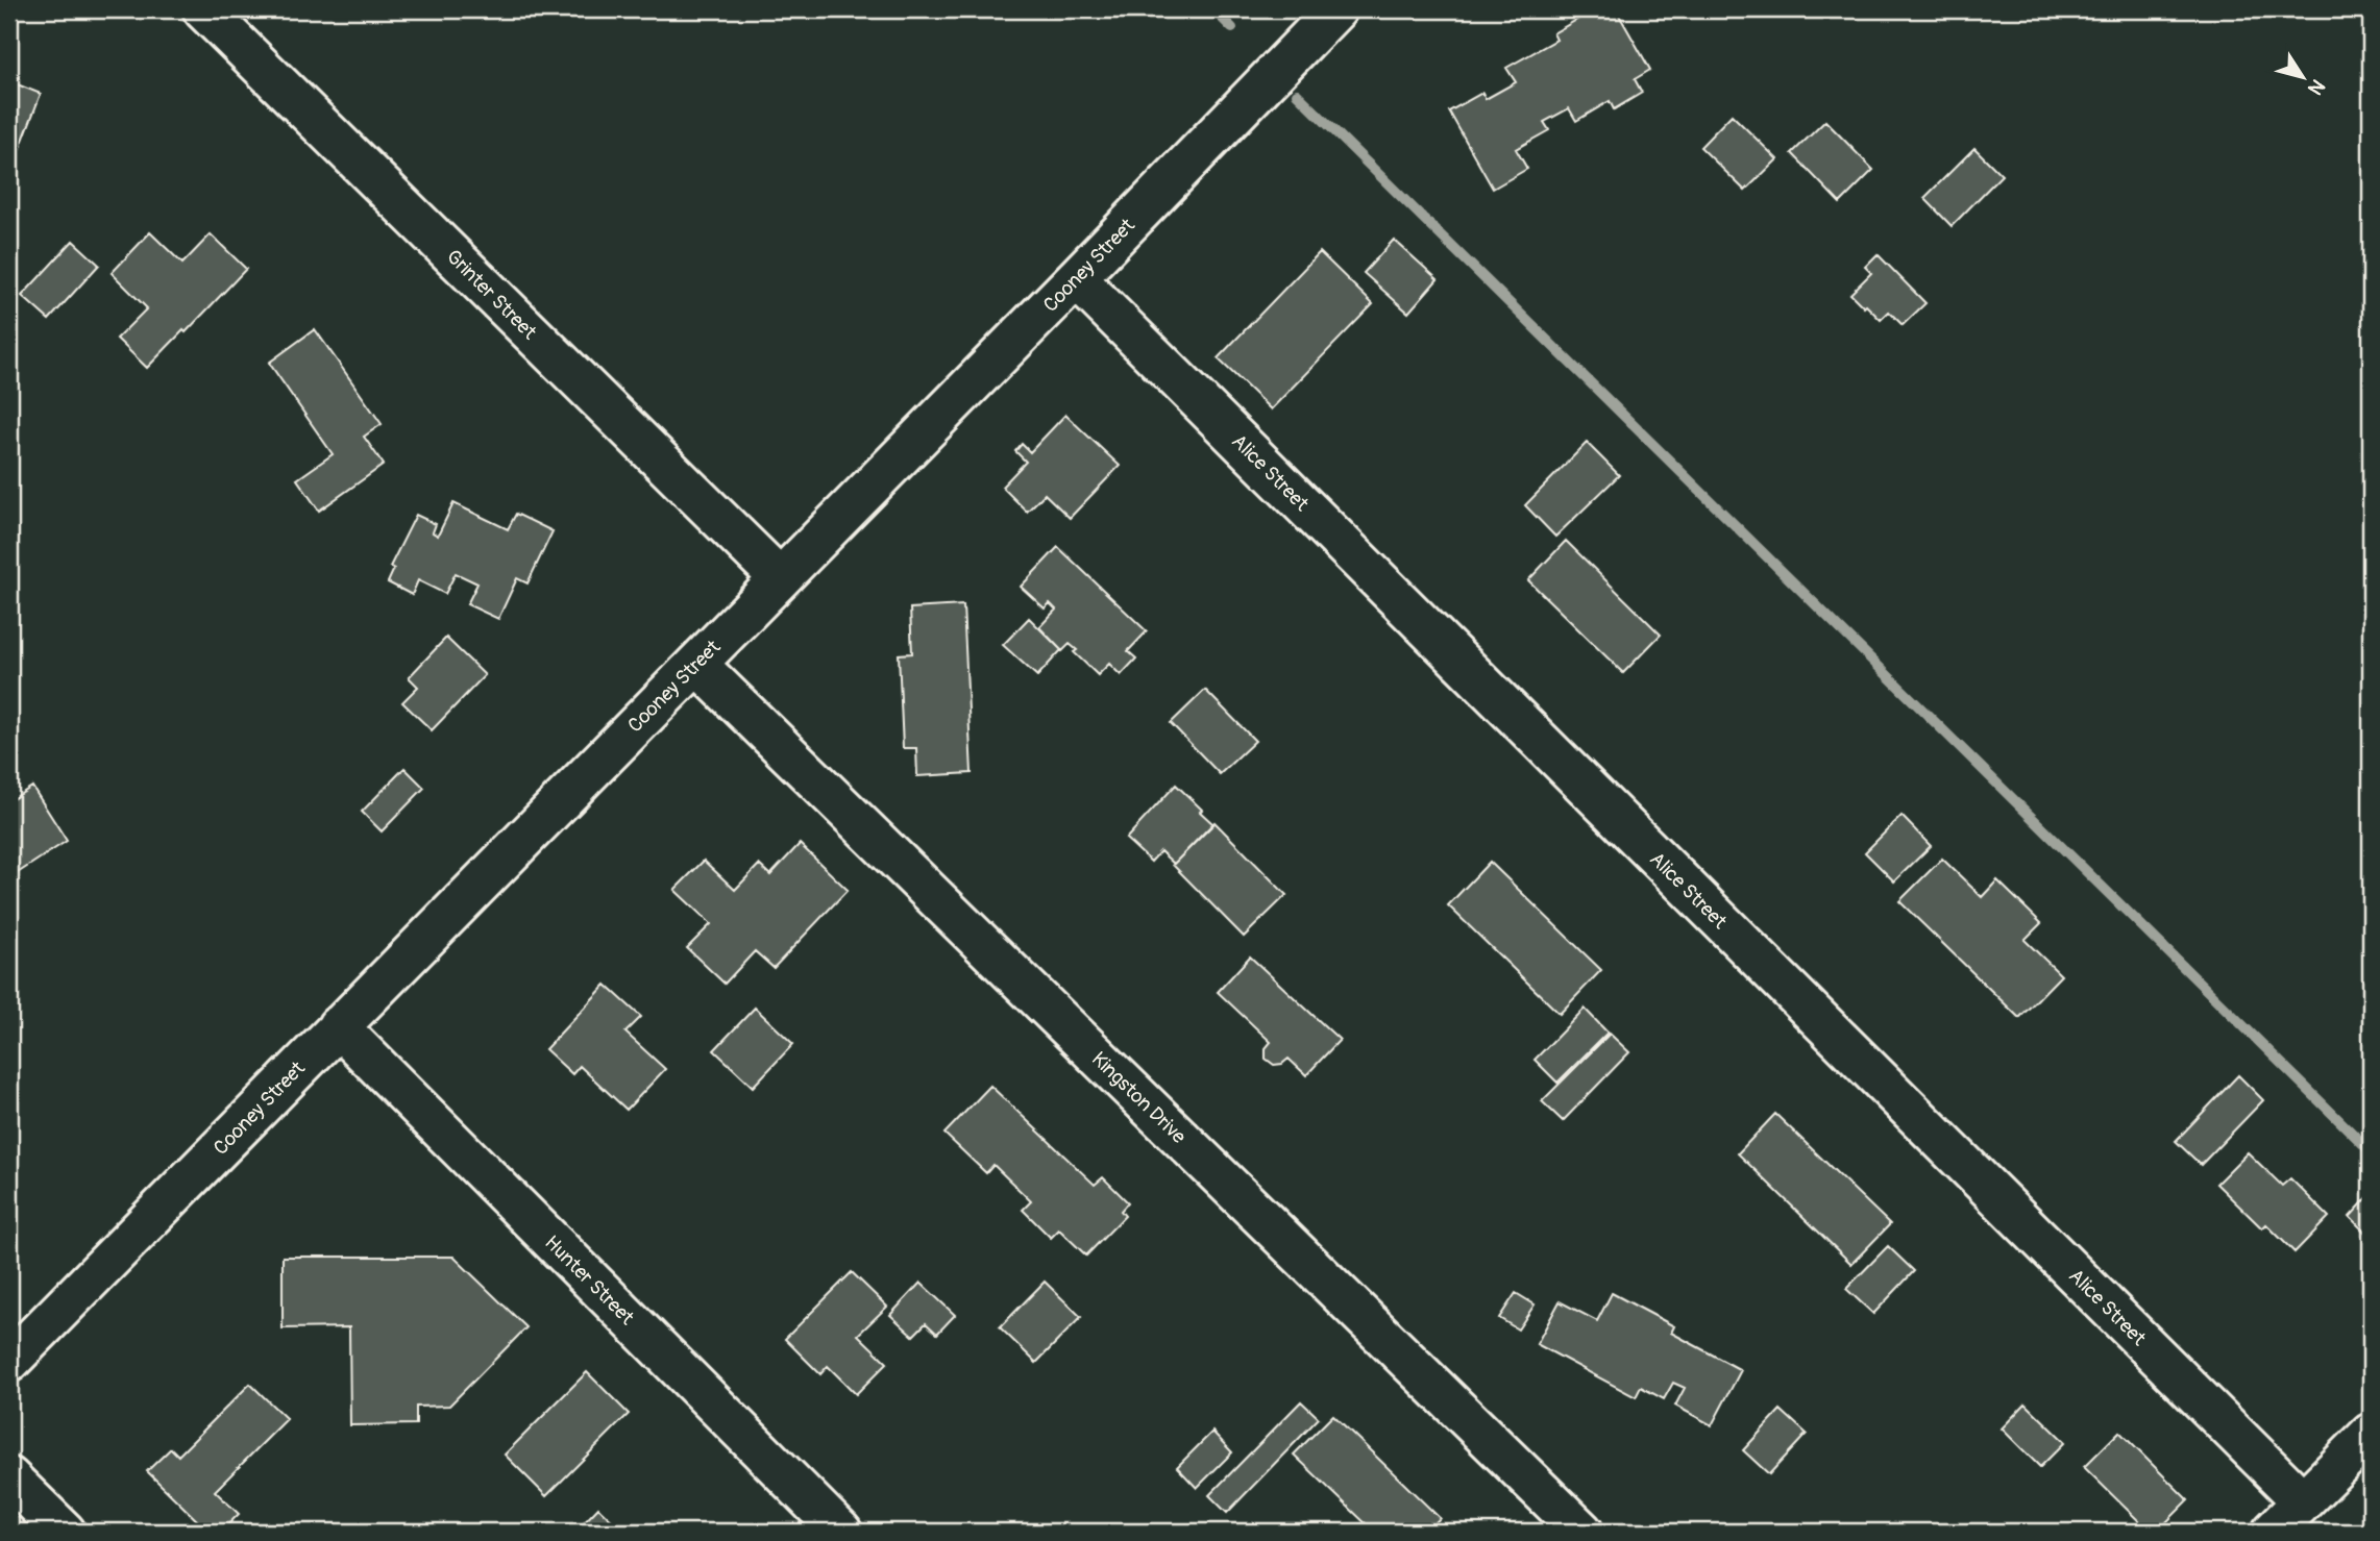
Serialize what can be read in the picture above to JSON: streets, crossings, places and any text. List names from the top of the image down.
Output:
{
  "streets": {
    "street": [
      "Cooney Street",
      "Grinter Street",
      "Alice Street",
      "Kingston Drive",
      "Hunter Street"
    ]
  },
  "crossings": [
    ["Cooney Street", "Grinter Street"],
    ["Cooney Street", "Alice Street"],
    ["Cooney Street", "Kingston Drive"],
    ["Cooney Street", "Hunter Street"]
  ],
  "north": "bottom right"
}
